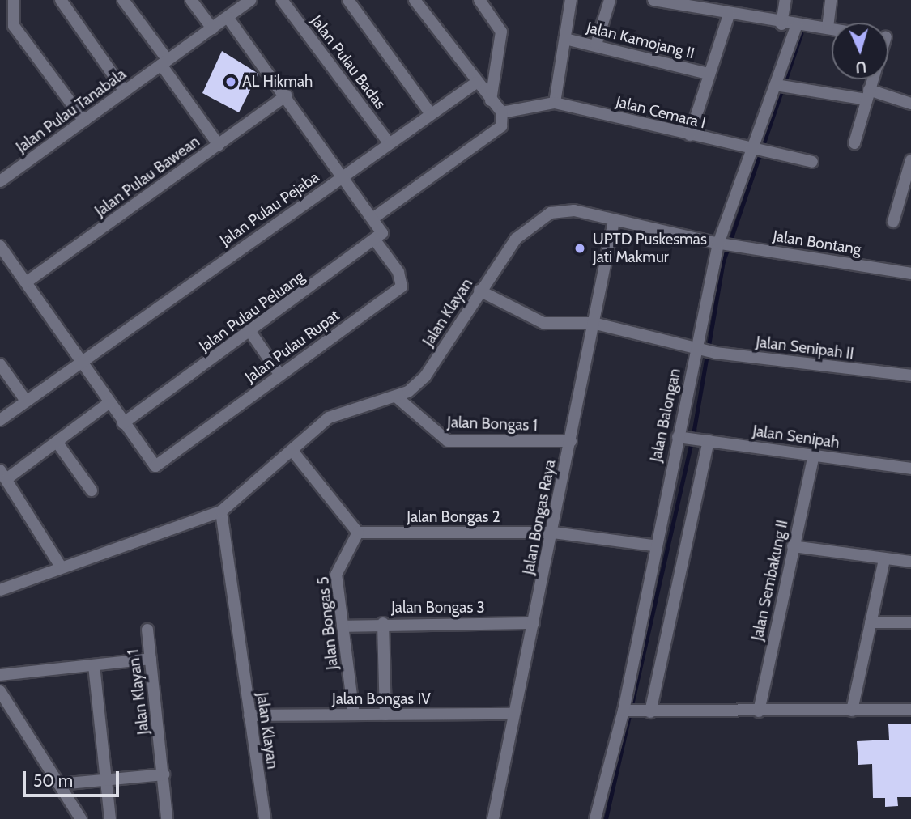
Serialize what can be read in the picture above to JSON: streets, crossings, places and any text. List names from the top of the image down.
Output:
{
  "streets": {
    "street": [
      "Jalan Kamojang II",
      "Jalan Pulau Badas",
      "Jalan Pulau Tanabala",
      "Jalan Cemara I",
      "Jalan Pulau Bawean",
      "Jalan Pulau Pejaba",
      "Jalan Bontang",
      "Jalan Pulau Peluang",
      "Jalan Klayan",
      "Jalan Pulau Rupat",
      "Jalan Senipah II",
      "Jalan Balongan",
      "Jalan Bongas 1",
      "Jalan Senipah",
      "Jalan Bongas 2",
      "Jalan Bongas Raya",
      "Jalan Sembakung II",
      "Jalan Bongas 3",
      "Jalan Bongas 5",
      "Jalan Klayan 1",
      "Jalan Bongas IV"
    ]
  },
  "crossings": [
    ["Jalan Pulau Badas", "Jalan Pulau Pejaba"],
    ["Jalan Cemara I", "Jalan Balongan"],
    ["Jalan Bontang", "Jalan Klayan"],
    ["Jalan Bontang", "Jalan Balongan"],
    ["Jalan Pulau Peluang", "Jalan Pulau Rupat"],
    ["Jalan Klayan", "Jalan Senipah II"],
    ["Jalan Klayan", "Jalan Balongan"],
    ["Jalan Klayan", "Jalan Bongas 1"],
    ["Jalan Klayan", "Jalan Bongas Raya"],
    ["Jalan Klayan", "Jalan Bongas IV"],
    ["Jalan Senipah II", "Jalan Balongan"],
    ["Jalan Senipah II", "Jalan Bongas Raya"],
    ["Jalan Balongan", "Jalan Senipah"],
    ["Jalan Balongan", "Jalan Bongas 2"],
    ["Jalan Bongas 1", "Jalan Bongas Raya"],
    ["Jalan Senipah", "Jalan Sembakung II"],
    ["Jalan Bongas 2", "Jalan Bongas Raya"],
    ["Jalan Bongas 2", "Jalan Bongas 5"],
    ["Jalan Bongas Raya", "Jalan Bongas 3"],
    ["Jalan Bongas Raya", "Jalan Bongas IV"],
    ["Jalan Bongas 3", "Jalan Bongas 5"],
    ["Jalan Bongas 5", "Jalan Bongas IV"]
  ],
  "places": ["AL Hikmah", "UPTD Puskesmas Jati Makmur"],
  "scale_bar": "50 m",
  "north": "bottom"
}
